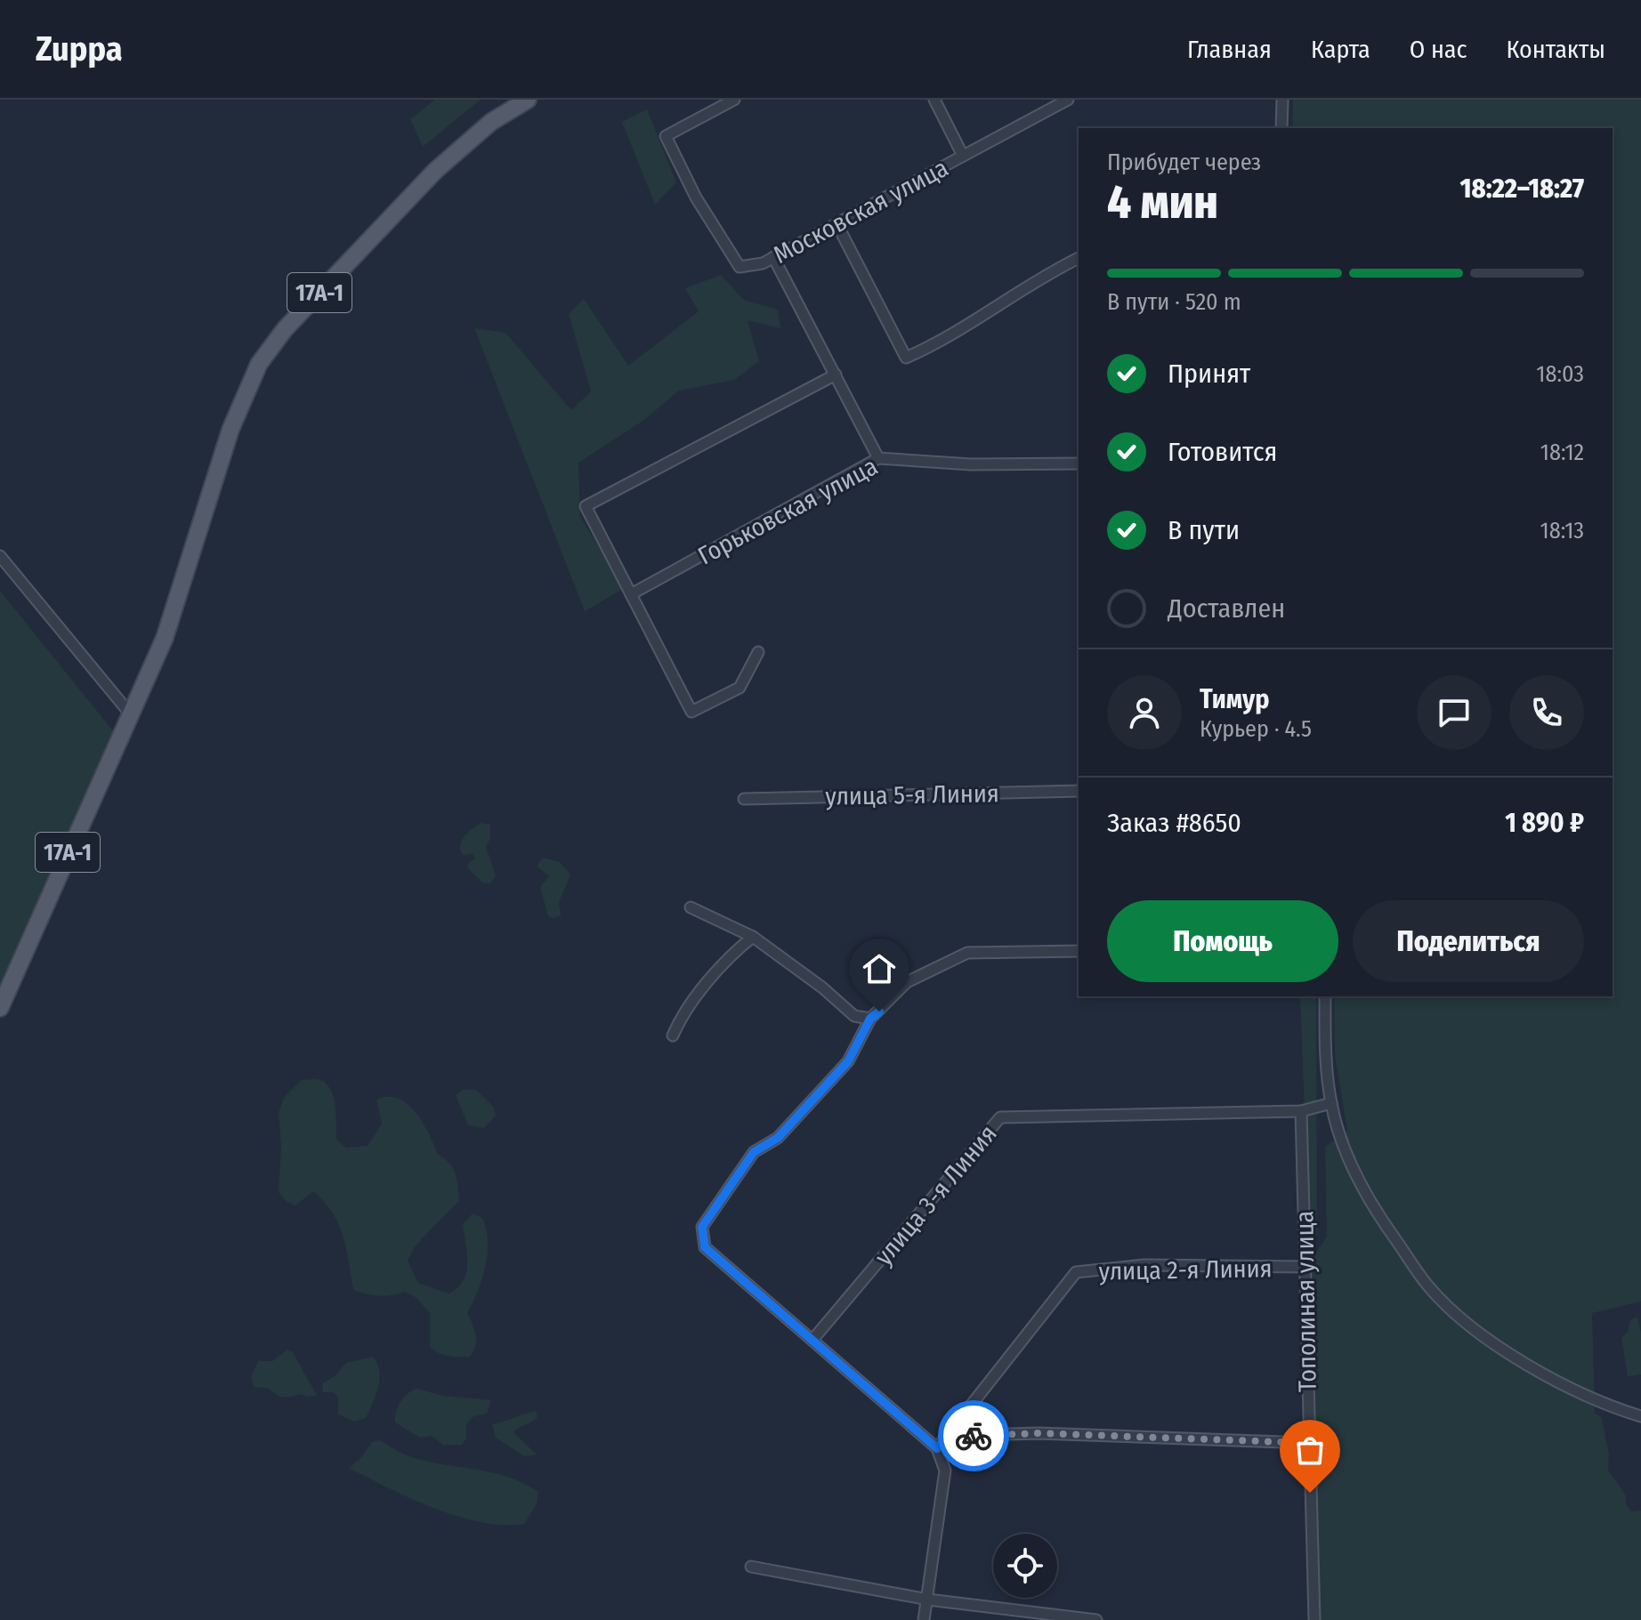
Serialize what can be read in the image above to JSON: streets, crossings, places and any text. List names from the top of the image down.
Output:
{
  "streets": {
    "main road": ["17А-1"],
    "street": [
      "Московская улица",
      "Горьковская улица",
      "улица 5-я Линия",
      "улица 3-я Линия",
      "улица 2-я Линия",
      "Тополиная улица"
    ]
  },
  "crossings": [
    ["улица 3-я Линия", "Тополиная улица"],
    ["улица 2-я Линия", "Тополиная улица"]
  ],
  "page": {
    "header": "Zuppa",
    "nav": [
      "Главная",
      "Карта",
      "О нас",
      "Контакты"
    ],
    "heading": ["4 мин", "Прибудет через", "18:22–18:27"],
    "panel": [
      "Тимур",
      "Курьер · 4.5",
      "Заказ #8650",
      "1 890 ₽"
    ],
    "bar": "В пути · 520 m",
    "list": [
      ["Принят", "18:03"],
      ["Готовится", "18:12"],
      ["В пути", "18:13"],
      "Доставлен"
    ],
    "buttons": ["Помощь", "Поделиться"]
  }
}
